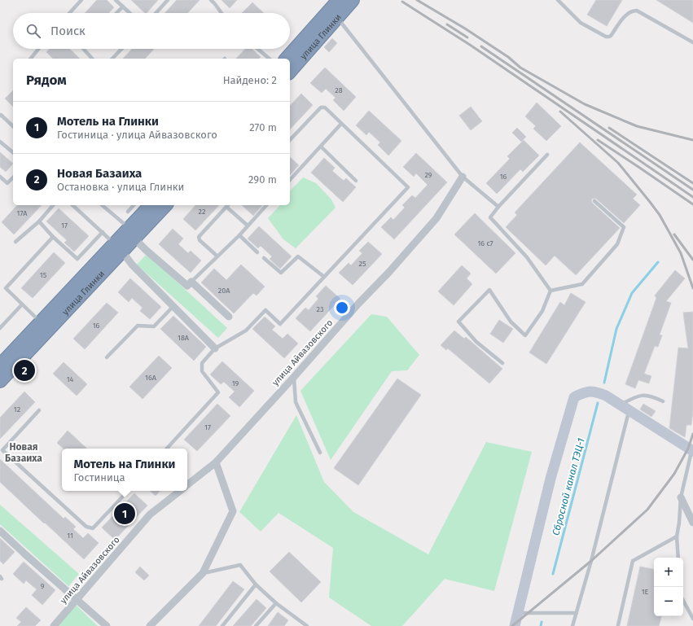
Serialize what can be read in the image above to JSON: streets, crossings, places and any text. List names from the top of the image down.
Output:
{
  "streets": {
    "highway": ["улица Глинки"],
    "street": ["улица Айвазовского"]
  },
  "districts": ["Новая Базаиха"],
  "water": ["Сбросной канал ТЭЦ-1"],
  "house_numbers": [
    "28",
    "29",
    "16",
    "22",
    "17А",
    "17",
    "16 с7",
    "25",
    "15",
    "20А",
    "23",
    "16",
    "18А",
    "16А",
    "14",
    "19",
    "12",
    "17",
    "11",
    "9",
    "1Е"
  ],
  "page": {
    "search": "Поиск",
    "heading": ["Рядом", "Найдено: 2"],
    "list": [
      {
        "mark": "1",
        "name": "Мотель на Глинки",
        "note": "Гостиница · улица Айвазовского",
        "value": "270 m"
      },
      {
        "mark": "2",
        "name": "Новая Базаиха",
        "note": "Остановка · улица Глинки",
        "value": "290 m"
      }
    ],
    "pins": ["2", "1"],
    "popup": ["Мотель на Глинки", "Гостиница"],
    "map_buttons": ["+", "−"]
  }
}
